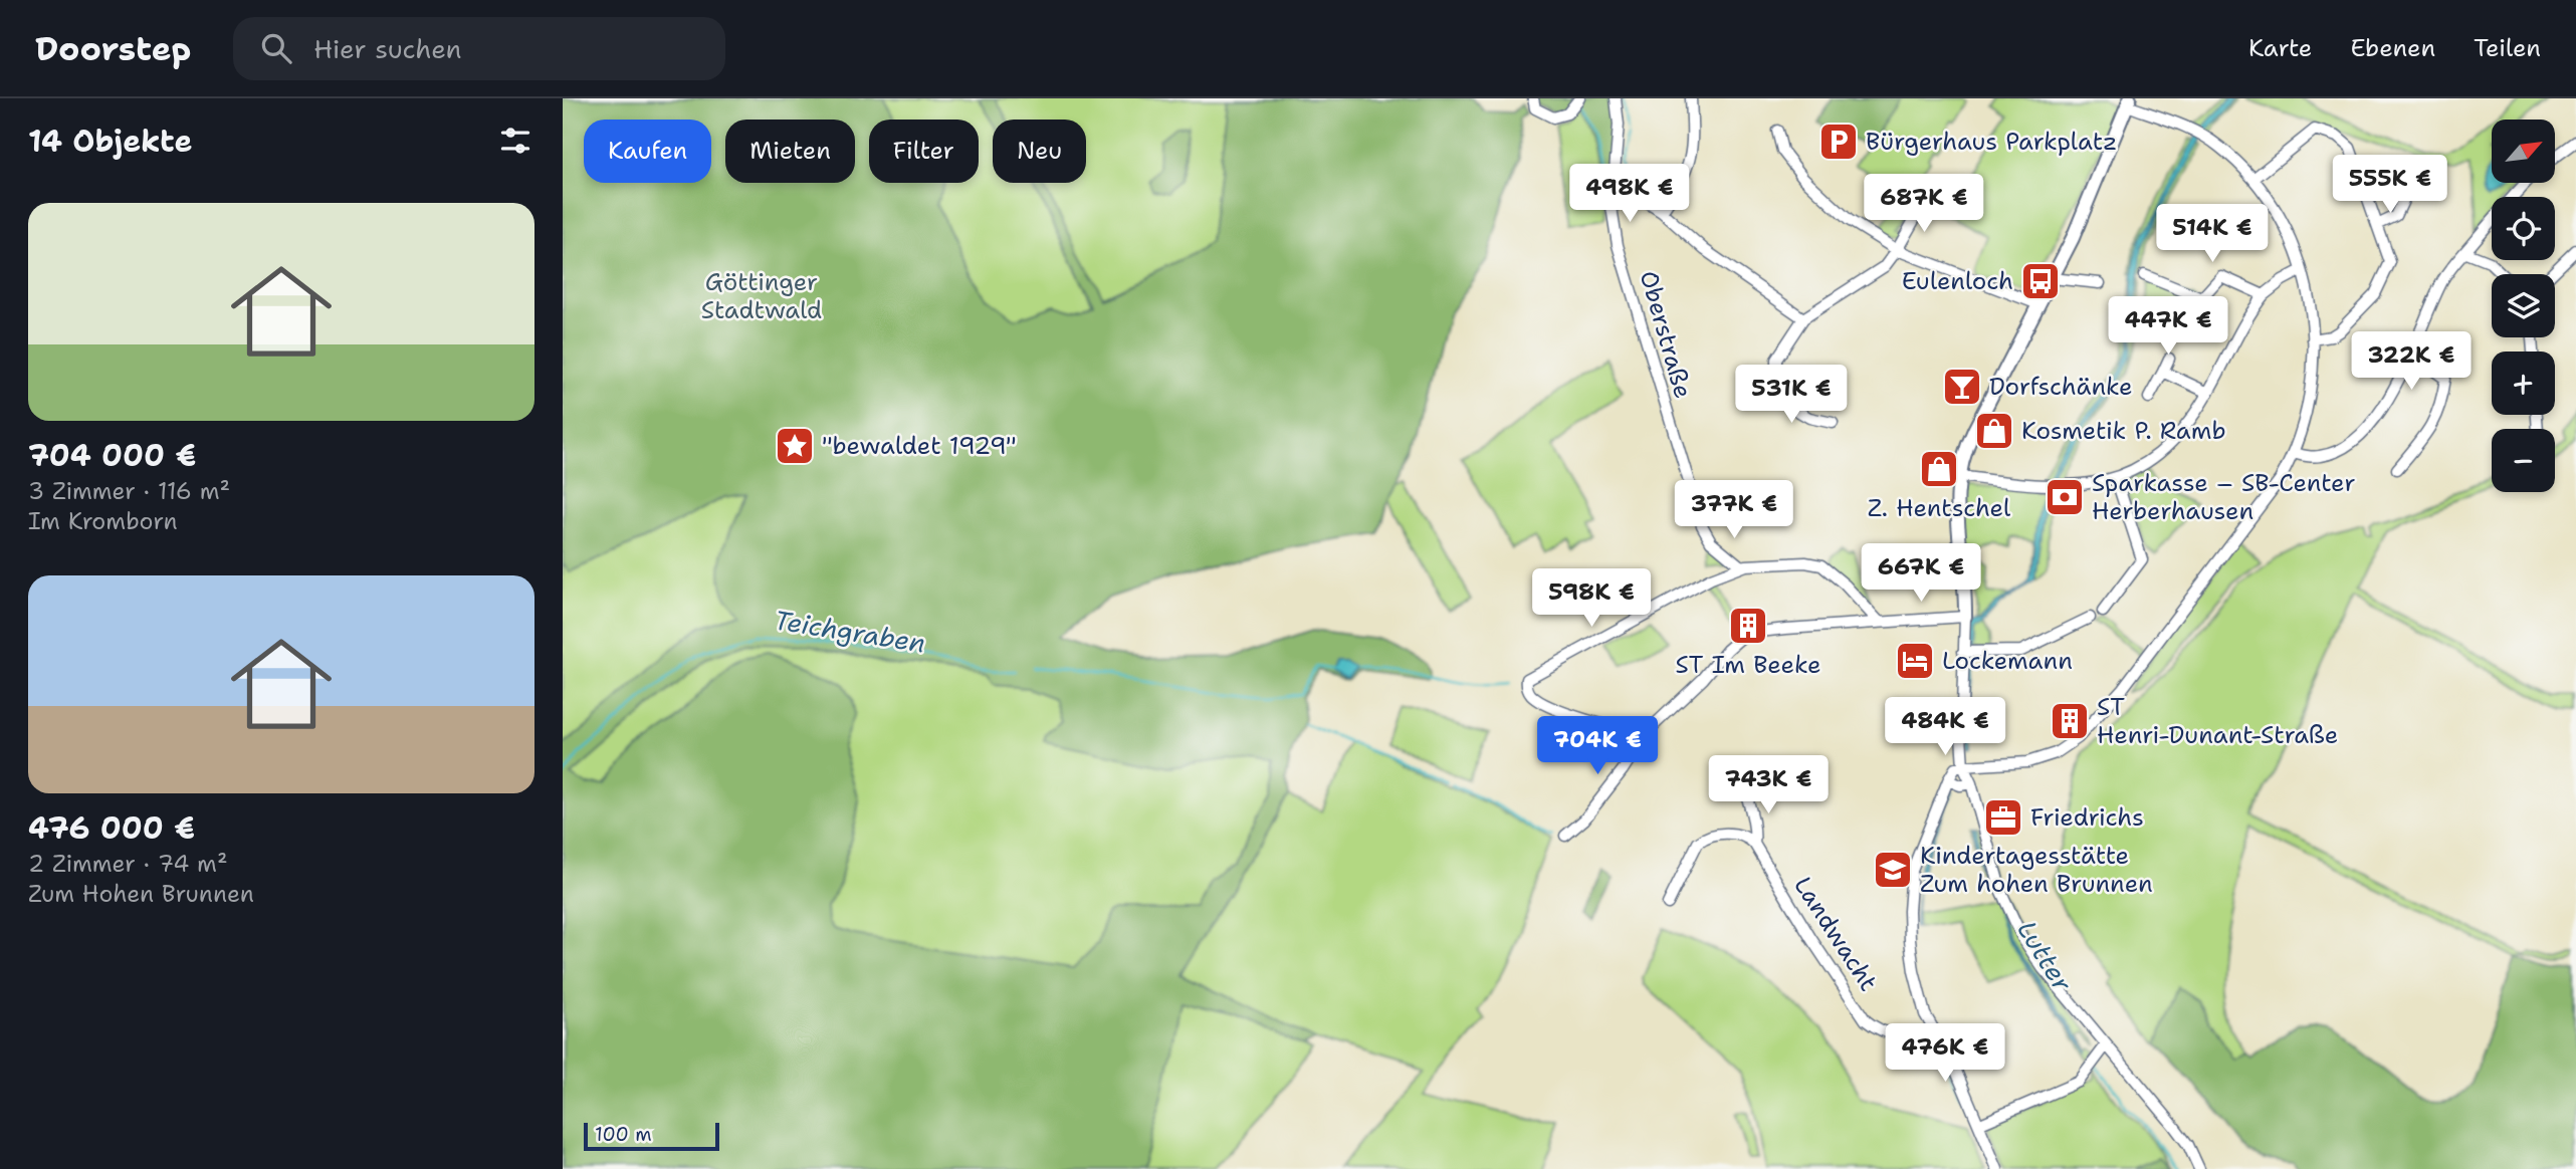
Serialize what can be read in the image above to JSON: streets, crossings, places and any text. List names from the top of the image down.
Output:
{
  "streets": {
    "street": ["Oberstraße", "Landwacht"]
  },
  "water": ["Teichgraben", "Lutter"],
  "parks": ["Göttinger Stadtwald"],
  "places": {
    "parking": ["Bürgerhaus Parkplatz"],
    "bus stop": ["Eulenloch"],
    "bar": ["Dorfschänke"],
    "shop": ["Kosmetik P. Ramb", "Z. Hentschel"],
    "place": ["\"bewaldet 1929\""],
    "bank": ["Sparkasse – SB-Center Herberhausen"],
    "building": ["ST Im Beeke", "ST Henri-Dunant-Straße"],
    "hotel": ["Lockemann"],
    "office": ["Friedrichs"],
    "school or university": ["Kindertagesstätte Zum hohen Brunnen"]
  },
  "scale_bar": "100 m",
  "north": "top right",
  "page": {
    "header": "Doorstep",
    "search": "Hier suchen",
    "nav": ["Karte", "Ebenen", "Teilen"],
    "heading": "14 Objekte",
    "map_buttons": ["+", "−"],
    "chip": [
      "Kaufen",
      "Mieten",
      "Filter",
      "Neu"
    ],
    "price": [
      "555K €",
      "498K €",
      "687K €",
      "514K €",
      "447K €",
      "322K €",
      "531K €",
      "377K €",
      "667K €",
      "598K €",
      "484K €",
      "704K €",
      "743K €",
      "476K €"
    ],
    "list": [
      {
        "name": "704 000 €",
        "note": "3 Zimmer · 116 m² · Im Kromborn"
      },
      {
        "name": "476 000 €",
        "note": "2 Zimmer · 74 m² · Zum Hohen Brunnen"
      }
    ],
    "scale": "100 m"
  }
}
